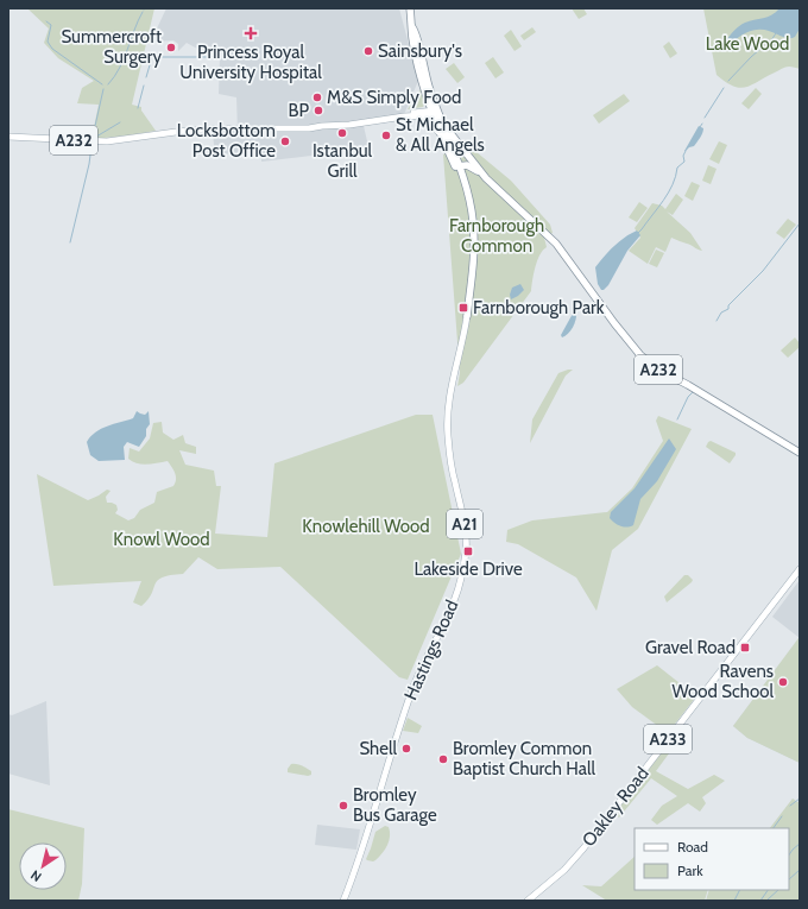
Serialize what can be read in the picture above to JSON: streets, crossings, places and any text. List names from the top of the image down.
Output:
{
  "streets": {
    "highway": ["A232", "A21"],
    "main road": ["Hastings Road", "A233", "Oakley Road"]
  },
  "crossings": [
    ["A232", "A21"],
    ["A21", "Hastings Road"]
  ],
  "parks": [
    "Lake Wood",
    "Farnborough Common",
    "Knowlehill Wood",
    "Knowl Wood"
  ],
  "places": {
    "health": ["Princess Royal University Hospital"],
    "other": [
      "Summercroft Surgery",
      "Sainsbury's",
      "M&S Simply Food",
      "BP",
      "Istanbul Grill",
      "St Michael & All Angels",
      "Locksbottom Post Office",
      "Ravens Wood School",
      "Shell",
      "Bromley Common Baptist Church Hall",
      "Bromley Bus Garage"
    ],
    "transit": ["Farnborough Park", "Lakeside Drive", "Gravel Road"]
  },
  "legend": ["Road", "Park"],
  "north": "bottom left"
}
